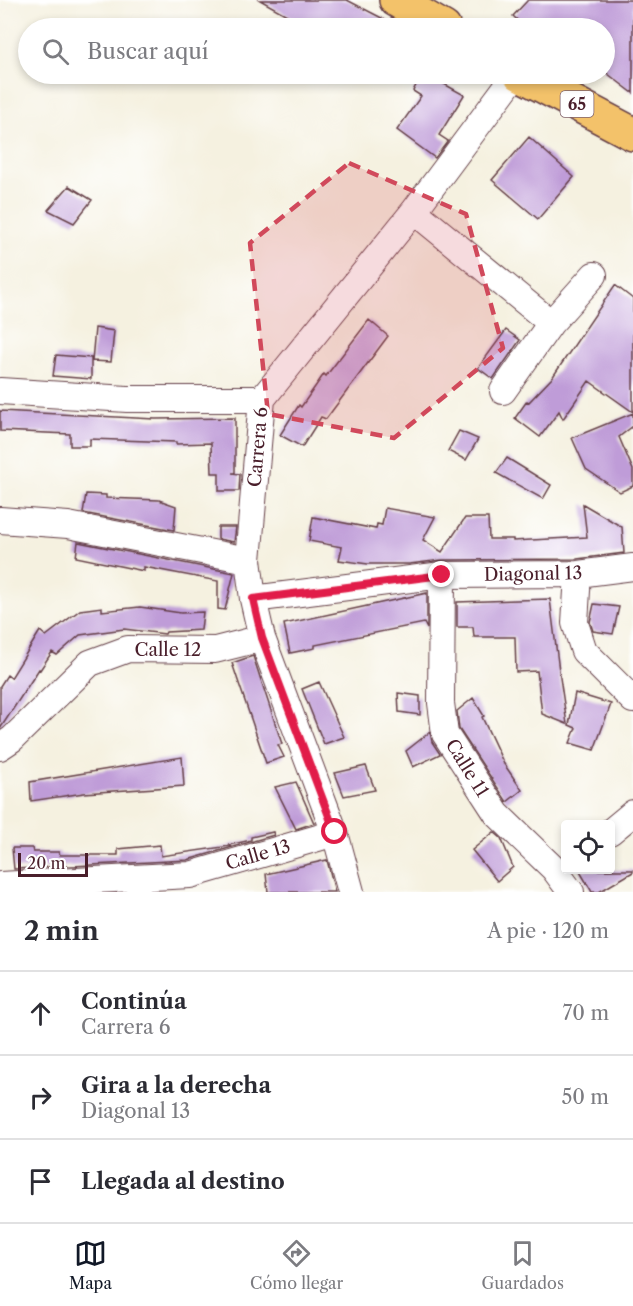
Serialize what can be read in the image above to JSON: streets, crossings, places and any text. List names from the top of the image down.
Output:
{
  "streets": {
    "main road": ["65"],
    "street": [
      "Carrera 6",
      "Diagonal 13",
      "Calle 12",
      "Calle 11",
      "Calle 13"
    ]
  },
  "crossings": [
    ["Carrera 6", "Diagonal 13"],
    ["Carrera 6", "Calle 12"],
    ["Carrera 6", "Calle 13"],
    ["Diagonal 13", "Calle 11"]
  ],
  "scale_bar": "20 m",
  "page": {
    "search": "Buscar aquí",
    "scale": "20 m",
    "heading": ["2 min", "A pie · 120 m"],
    "list": [
      ["Continúa", "Carrera 6", "70 m"],
      ["Gira a la derecha", "Diagonal 13", "50 m"],
      "Llegada al destino"
    ],
    "nav": ["Mapa", "Cómo llegar", "Guardados"]
  }
}
